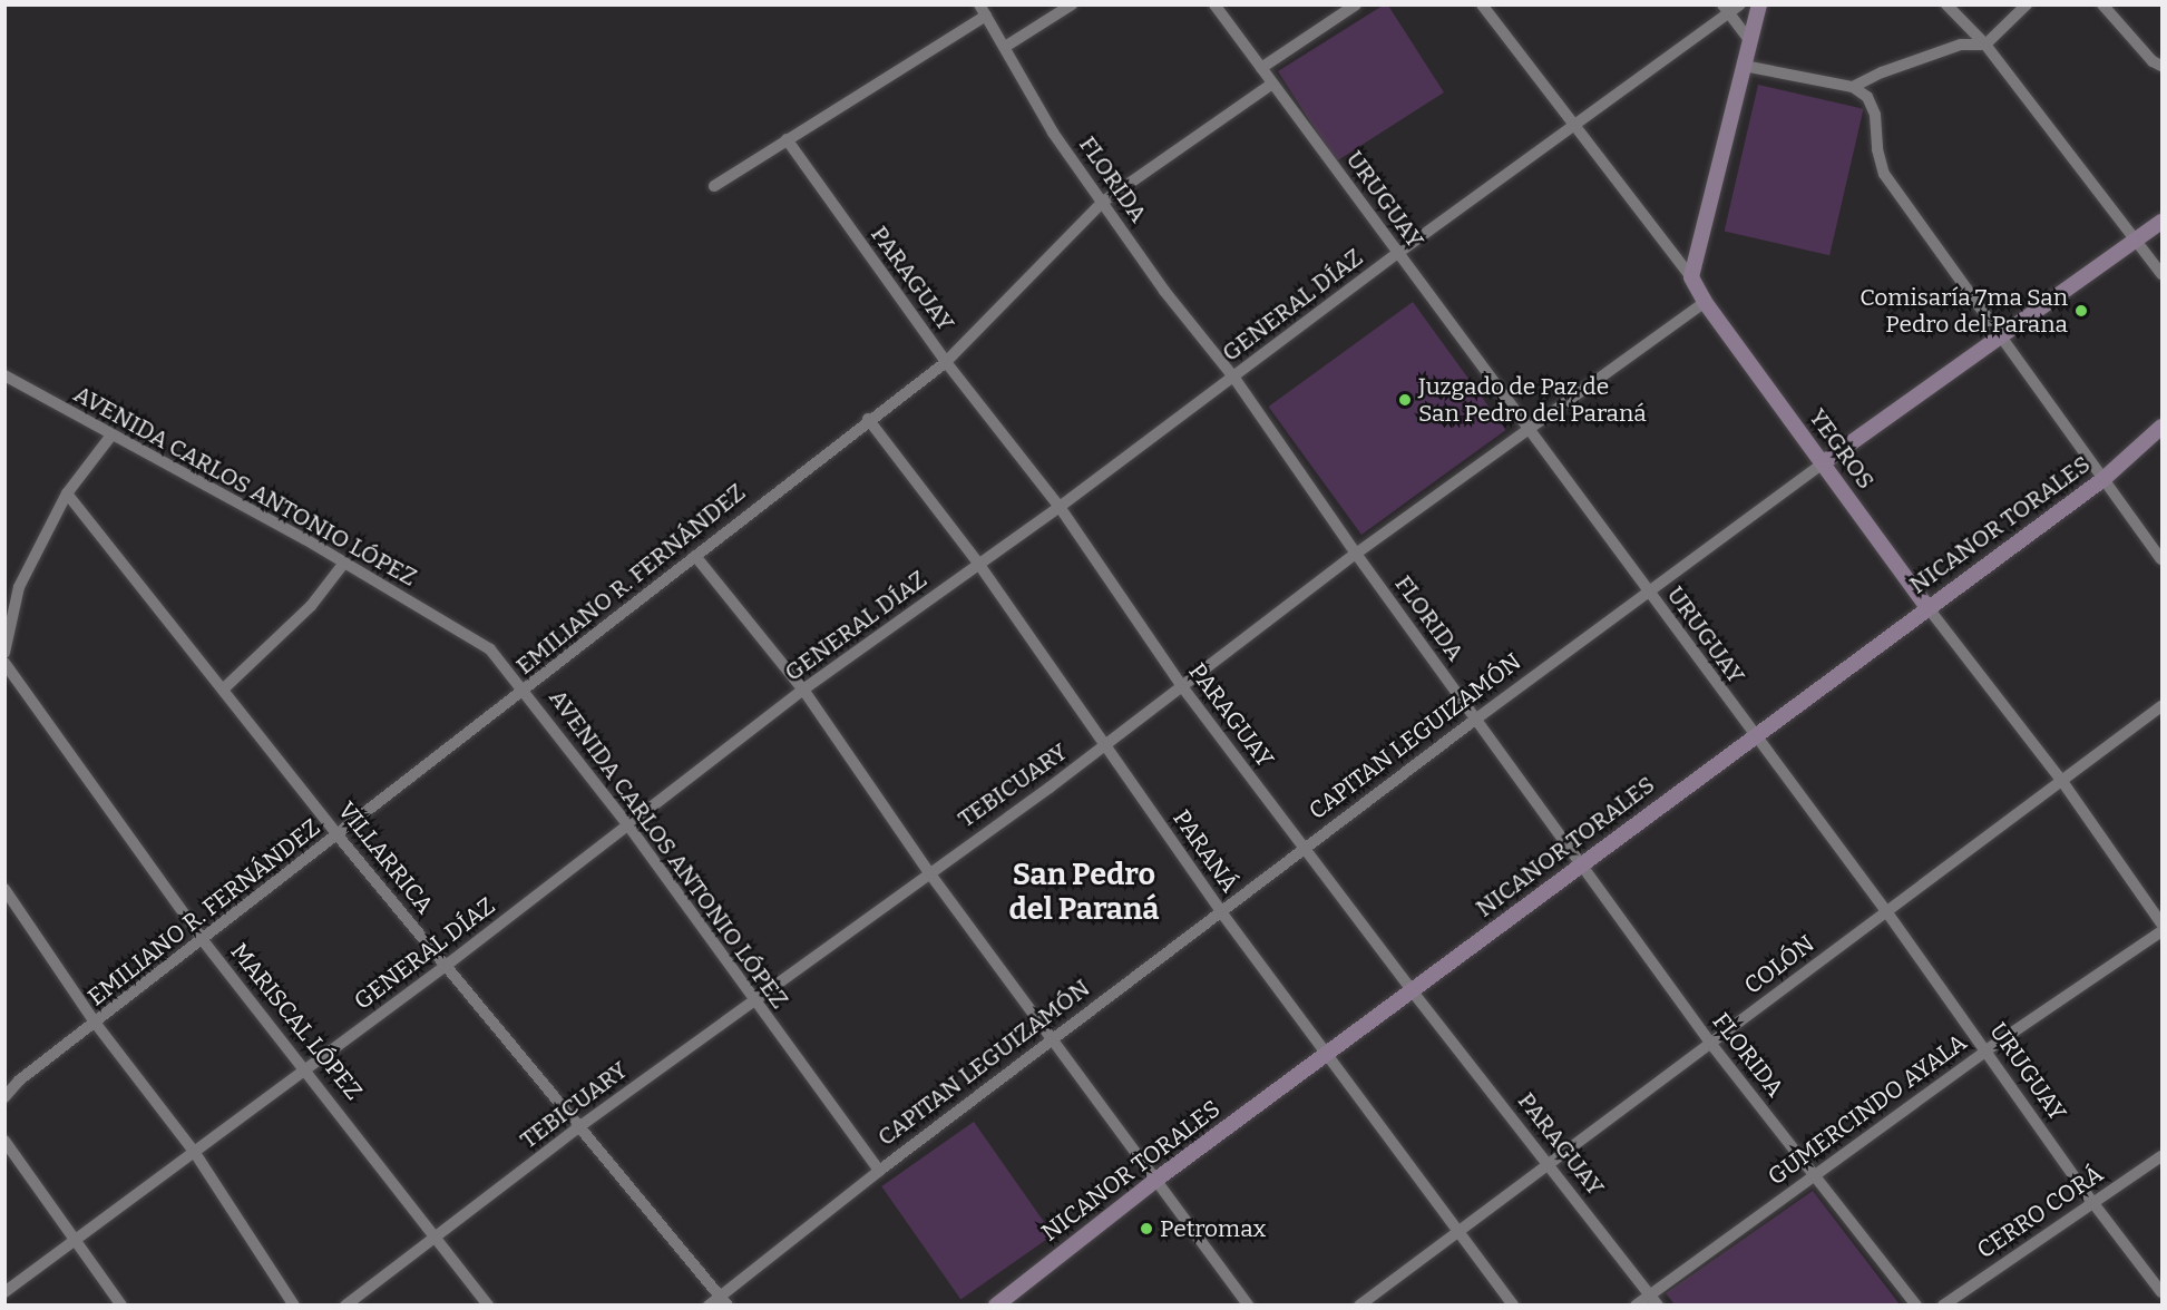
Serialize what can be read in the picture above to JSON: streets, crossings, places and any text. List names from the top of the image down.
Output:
{
  "streets": {
    "street": [
      "FLORIDA",
      "URUGUAY",
      "PARAGUAY",
      "GENERAL DÍAZ",
      "YEGROS",
      "AVENIDA CARLOS ANTONIO LÓPEZ",
      "NICANOR TORALES",
      "EMILIANO R. FERNÁNDEZ",
      "CAPITAN LEGUIZAMÓN",
      "TEBICUARY",
      "PARANÁ",
      "VILLARRICA",
      "COLÓN",
      "MARISCAL LÓPEZ",
      "GUMERCINDO AYALA",
      "CERRO CORÁ"
    ]
  },
  "crossings": [
    ["FLORIDA", "GENERAL DÍAZ"],
    ["FLORIDA", "NICANOR TORALES"],
    ["FLORIDA", "EMILIANO R. FERNÁNDEZ"],
    ["FLORIDA", "CAPITAN LEGUIZAMÓN"],
    ["FLORIDA", "TEBICUARY"],
    ["FLORIDA", "COLÓN"],
    ["FLORIDA", "GUMERCINDO AYALA"],
    ["URUGUAY", "GENERAL DÍAZ"],
    ["URUGUAY", "NICANOR TORALES"],
    ["URUGUAY", "EMILIANO R. FERNÁNDEZ"],
    ["URUGUAY", "CAPITAN LEGUIZAMÓN"],
    ["URUGUAY", "TEBICUARY"],
    ["URUGUAY", "COLÓN"],
    ["URUGUAY", "GUMERCINDO AYALA"],
    ["URUGUAY", "CERRO CORÁ"],
    ["PARAGUAY", "GENERAL DÍAZ"],
    ["PARAGUAY", "NICANOR TORALES"],
    ["PARAGUAY", "EMILIANO R. FERNÁNDEZ"],
    ["PARAGUAY", "CAPITAN LEGUIZAMÓN"],
    ["PARAGUAY", "TEBICUARY"],
    ["PARAGUAY", "COLÓN"],
    ["PARAGUAY", "GUMERCINDO AYALA"],
    ["GENERAL DÍAZ", "YEGROS"],
    ["GENERAL DÍAZ", "AVENIDA CARLOS ANTONIO LÓPEZ"],
    ["GENERAL DÍAZ", "PARANÁ"],
    ["GENERAL DÍAZ", "VILLARRICA"],
    ["GENERAL DÍAZ", "MARISCAL LÓPEZ"],
    ["YEGROS", "NICANOR TORALES"],
    ["YEGROS", "CAPITAN LEGUIZAMÓN"],
    ["YEGROS", "TEBICUARY"],
    ["YEGROS", "COLÓN"],
    ["AVENIDA CARLOS ANTONIO LÓPEZ", "EMILIANO R. FERNÁNDEZ"],
    ["AVENIDA CARLOS ANTONIO LÓPEZ", "CAPITAN LEGUIZAMÓN"],
    ["AVENIDA CARLOS ANTONIO LÓPEZ", "TEBICUARY"],
    ["NICANOR TORALES", "PARANÁ"],
    ["EMILIANO R. FERNÁNDEZ", "PARANÁ"],
    ["EMILIANO R. FERNÁNDEZ", "VILLARRICA"],
    ["EMILIANO R. FERNÁNDEZ", "MARISCAL LÓPEZ"],
    ["CAPITAN LEGUIZAMÓN", "PARANÁ"],
    ["CAPITAN LEGUIZAMÓN", "VILLARRICA"],
    ["TEBICUARY", "PARANÁ"],
    ["TEBICUARY", "VILLARRICA"],
    ["TEBICUARY", "MARISCAL LÓPEZ"],
    ["PARANÁ", "COLÓN"]
  ],
  "districts": ["San Pedro del Paraná"],
  "places": ["Comisaría 7ma San Pedro del Parana", "Juzgado de Paz de San Pedro del Paraná", "Petromax"]
}
